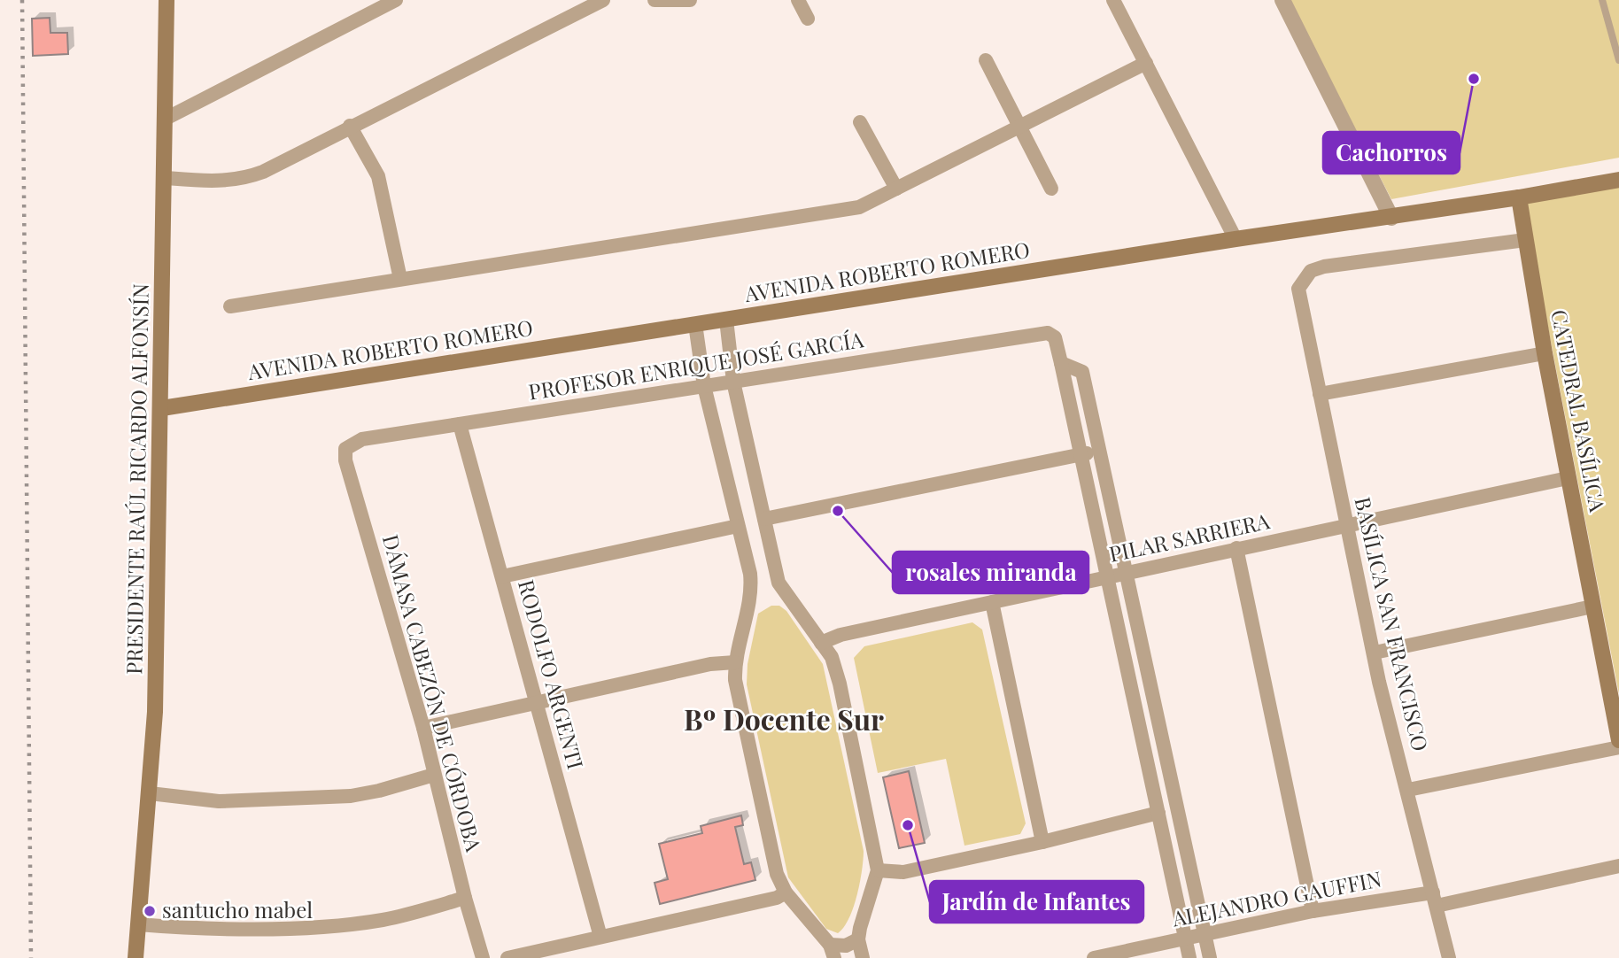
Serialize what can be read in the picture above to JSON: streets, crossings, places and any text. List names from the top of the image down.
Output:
{
  "streets": {
    "main road": ["AVENIDA ROBERTO ROMERO", "CATEDRAL BASÍLICA", "PRESIDENTE RAÚL RICARDO ALFONSÍN"],
    "street": [
      "PROFESOR ENRIQUE JOSÉ GARCÍA",
      "PILAR SARRIERA",
      "BASÍLICA SAN FRANCISCO",
      "RODOLFO ARGENTI",
      "DÁMASA CABEZÓN DE CÓRDOBA",
      "ALEJANDRO GAUFFIN"
    ]
  },
  "crossings": [
    ["AVENIDA ROBERTO ROMERO", "CATEDRAL BASÍLICA"],
    ["AVENIDA ROBERTO ROMERO", "PRESIDENTE RAÚL RICARDO ALFONSÍN"],
    ["PROFESOR ENRIQUE JOSÉ GARCÍA", "RODOLFO ARGENTI"],
    ["PROFESOR ENRIQUE JOSÉ GARCÍA", "DÁMASA CABEZÓN DE CÓRDOBA"],
    ["CATEDRAL BASÍLICA", "PILAR SARRIERA"],
    ["CATEDRAL BASÍLICA", "BASÍLICA SAN FRANCISCO"],
    ["PILAR SARRIERA", "BASÍLICA SAN FRANCISCO"],
    ["BASÍLICA SAN FRANCISCO", "ALEJANDRO GAUFFIN"]
  ],
  "districts": ["Bº Docente Sur"],
  "places": [
    "Cachorros",
    "rosales miranda",
    "Jardín de Infantes",
    "santucho mabel"
  ]
}
